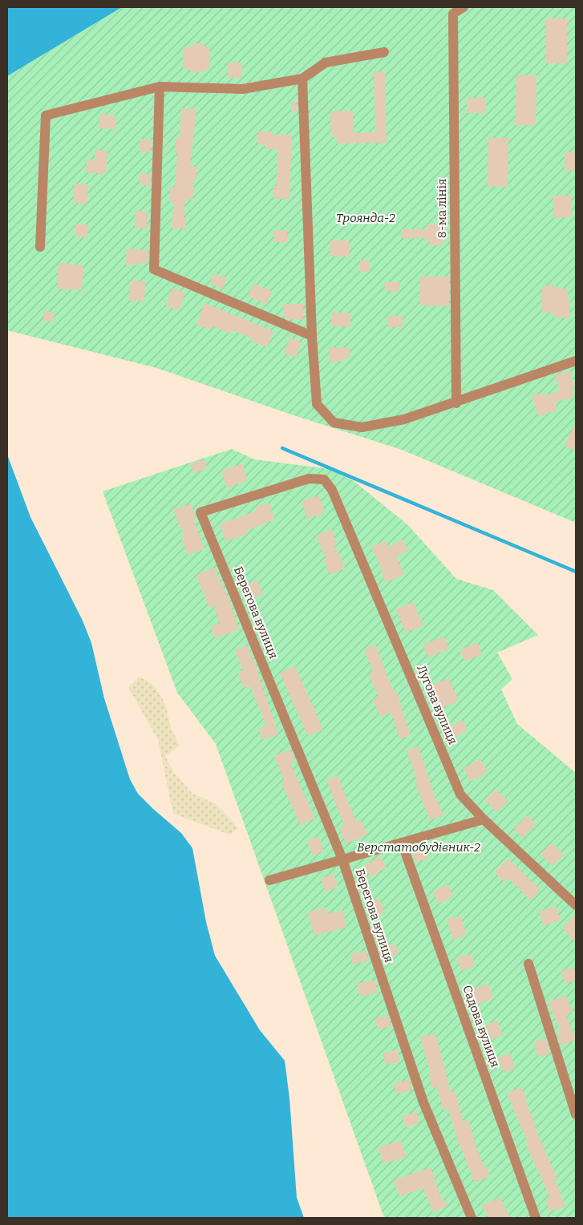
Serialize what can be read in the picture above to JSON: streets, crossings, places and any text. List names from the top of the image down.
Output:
{
  "streets": {
    "street": [
      "8-ма лінія",
      "Берегова вулиця",
      "Лугова вулиця",
      "Садова вулиця"
    ]
  },
  "crossings": [
    ["Берегова вулиця", "Лугова вулиця"]
  ],
  "parks": ["Троянда-2", "Верстатобудівник-2"]
}
